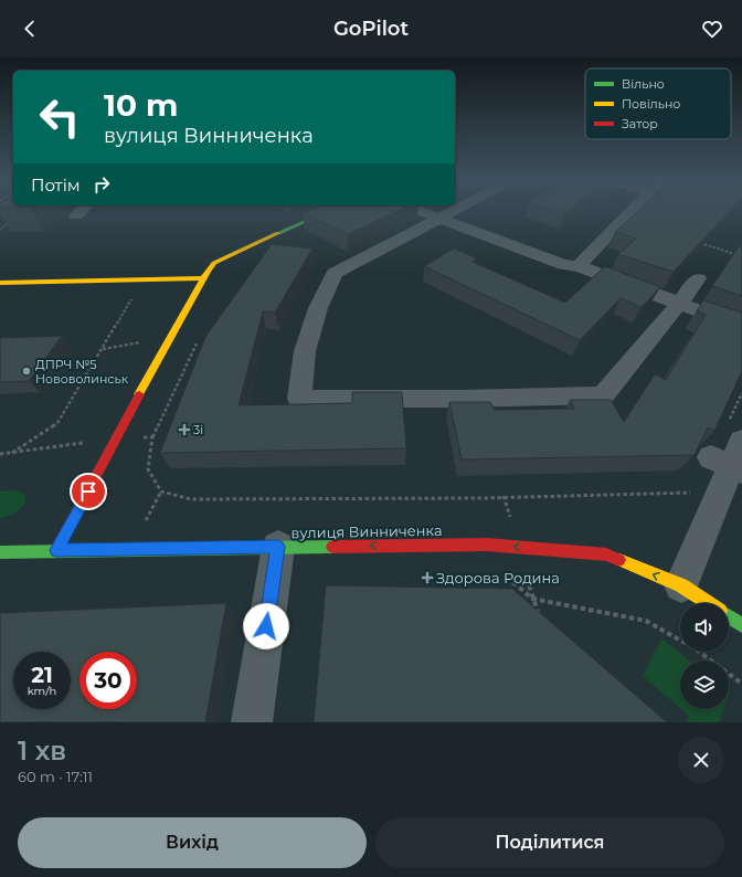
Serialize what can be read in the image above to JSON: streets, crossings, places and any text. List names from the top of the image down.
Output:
{
  "streets": {
    "street": ["вулиця Винниченка"]
  },
  "one_way": ["вулиця Винниченка"],
  "places": {
    "other": ["ДПРЧ №5 Нововолинськ"],
    "health": ["3і", "Здорова Родина"]
  },
  "legend": ["Вільно", "Повільно", "Затор"],
  "page": {
    "header": "GoPilot",
    "turn": ["10 m", "вулиця Винниченка"],
    "then": "Потім",
    "speed": "21 km/h",
    "limit": "30",
    "heading": ["1 хв", "60 m · 17:11"],
    "buttons": ["Вихід", "Поділитися"]
  }
}
